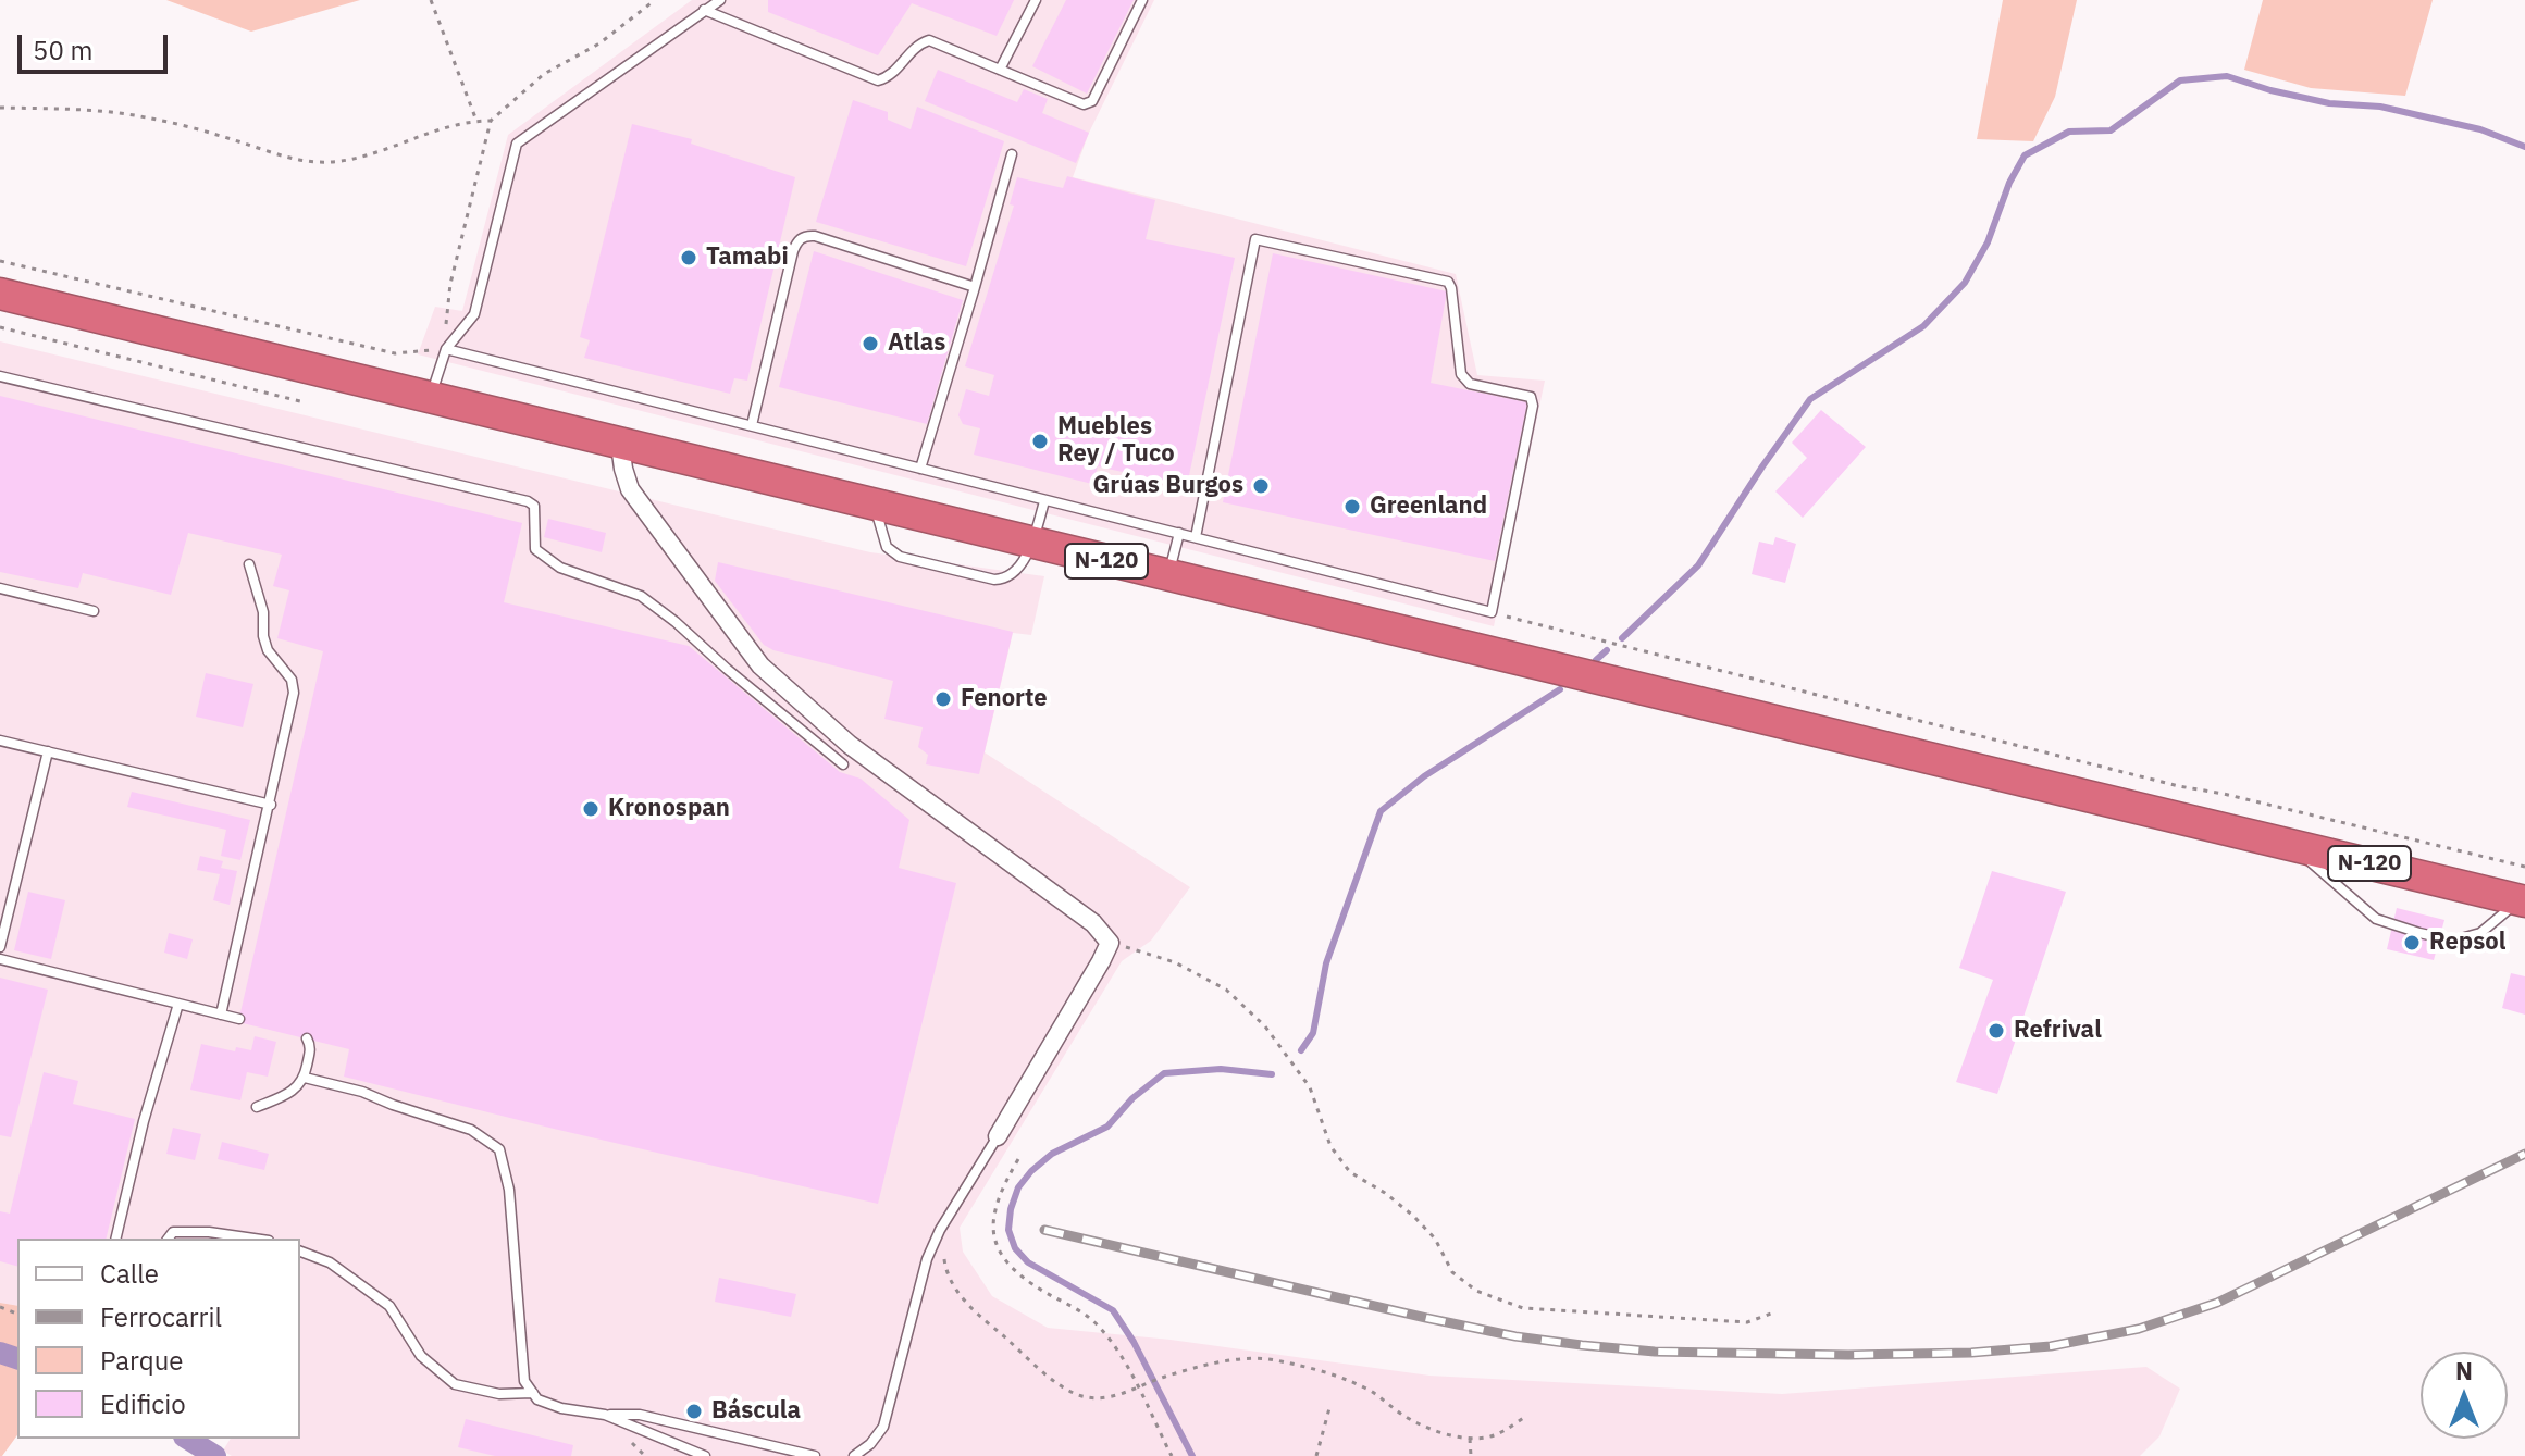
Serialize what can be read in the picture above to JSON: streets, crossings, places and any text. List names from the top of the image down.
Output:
{
  "streets": {
    "highway": ["N-120"]
  },
  "places": [
    "Tamabi",
    "Atlas",
    "Muebles Rey / Tuco",
    "Grúas Burgos",
    "Greenland",
    "Fenorte",
    "Kronospan",
    "Repsol",
    "Refrival",
    "Báscula"
  ],
  "legend": [
    "Calle",
    "Ferrocarril",
    "Parque",
    "Edificio"
  ],
  "scale_bar": "50 m",
  "north": "top"
}
